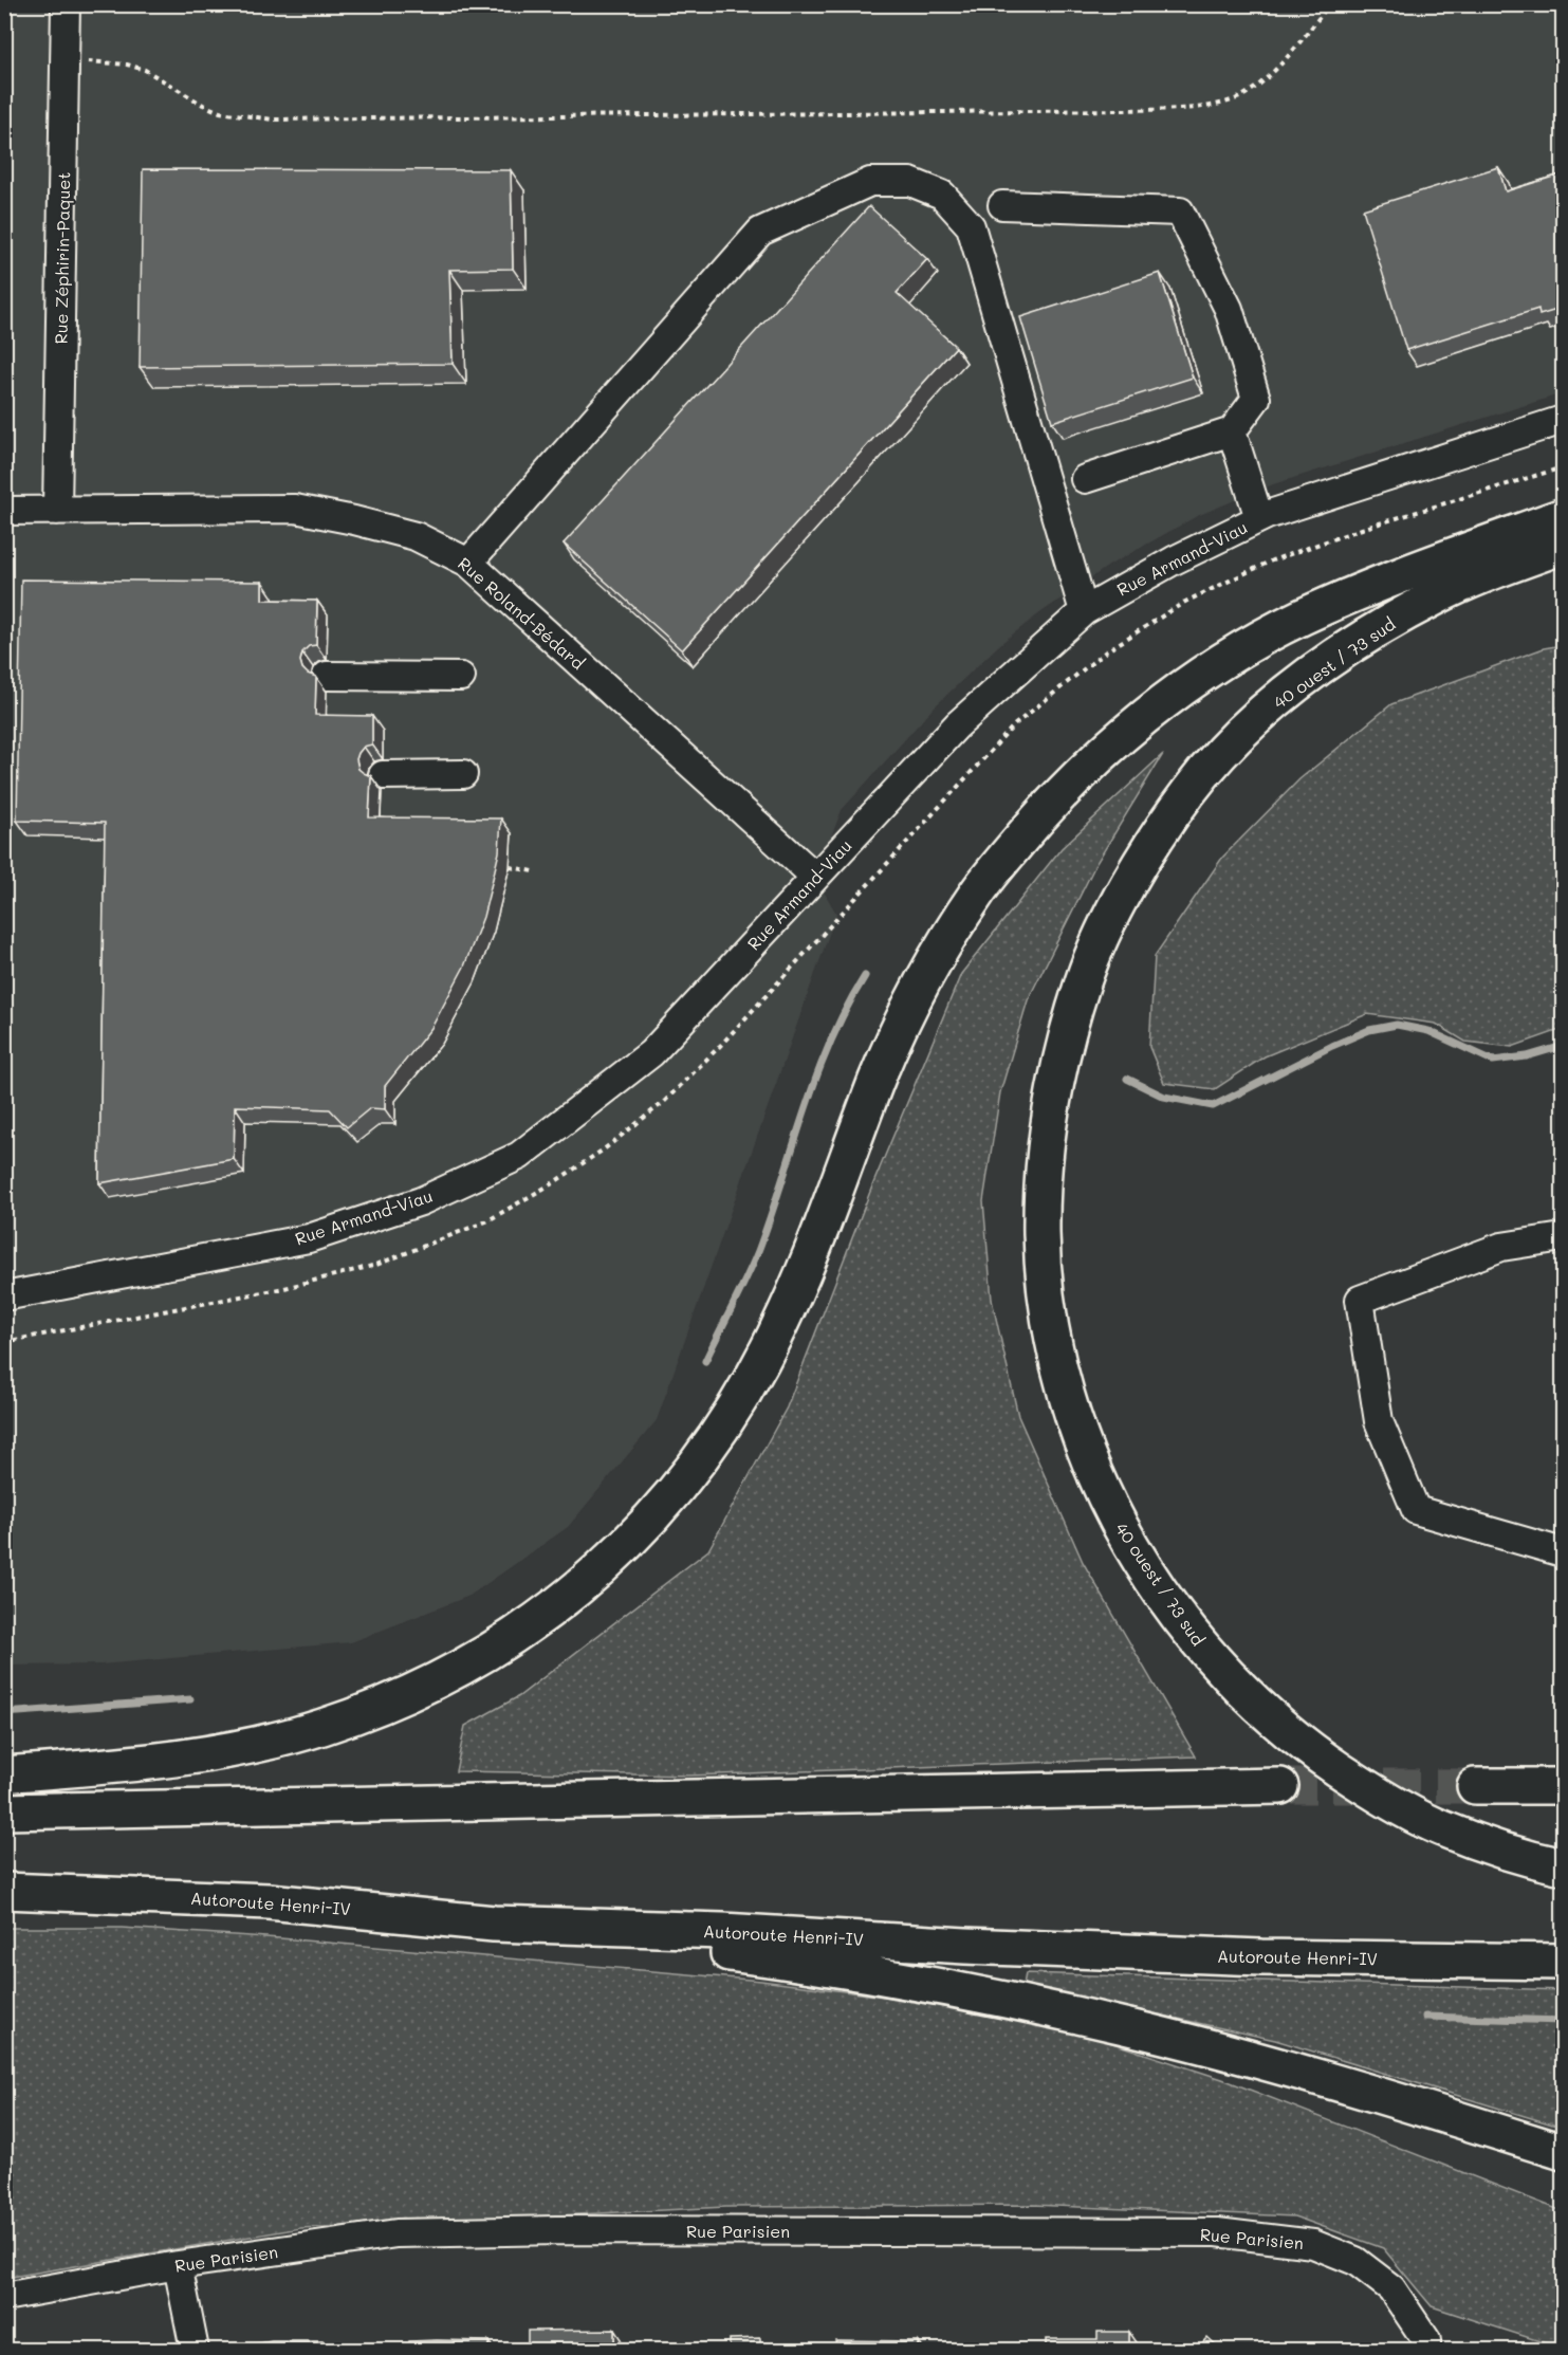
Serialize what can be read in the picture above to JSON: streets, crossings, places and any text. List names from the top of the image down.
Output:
{
  "streets": {
    "highway": ["40 ouest / 73 sud", "Autoroute Henri-IV"],
    "street": [
      "Rue Zéphirin-Paquet",
      "Rue Armand-Viau",
      "Rue Roland-Bédard",
      "Rue Parisien"
    ]
  },
  "crossings": [
    ["Rue Zéphirin-Paquet", "Rue Roland-Bédard"],
    ["Rue Armand-Viau", "Rue Roland-Bédard"]
  ]
}
